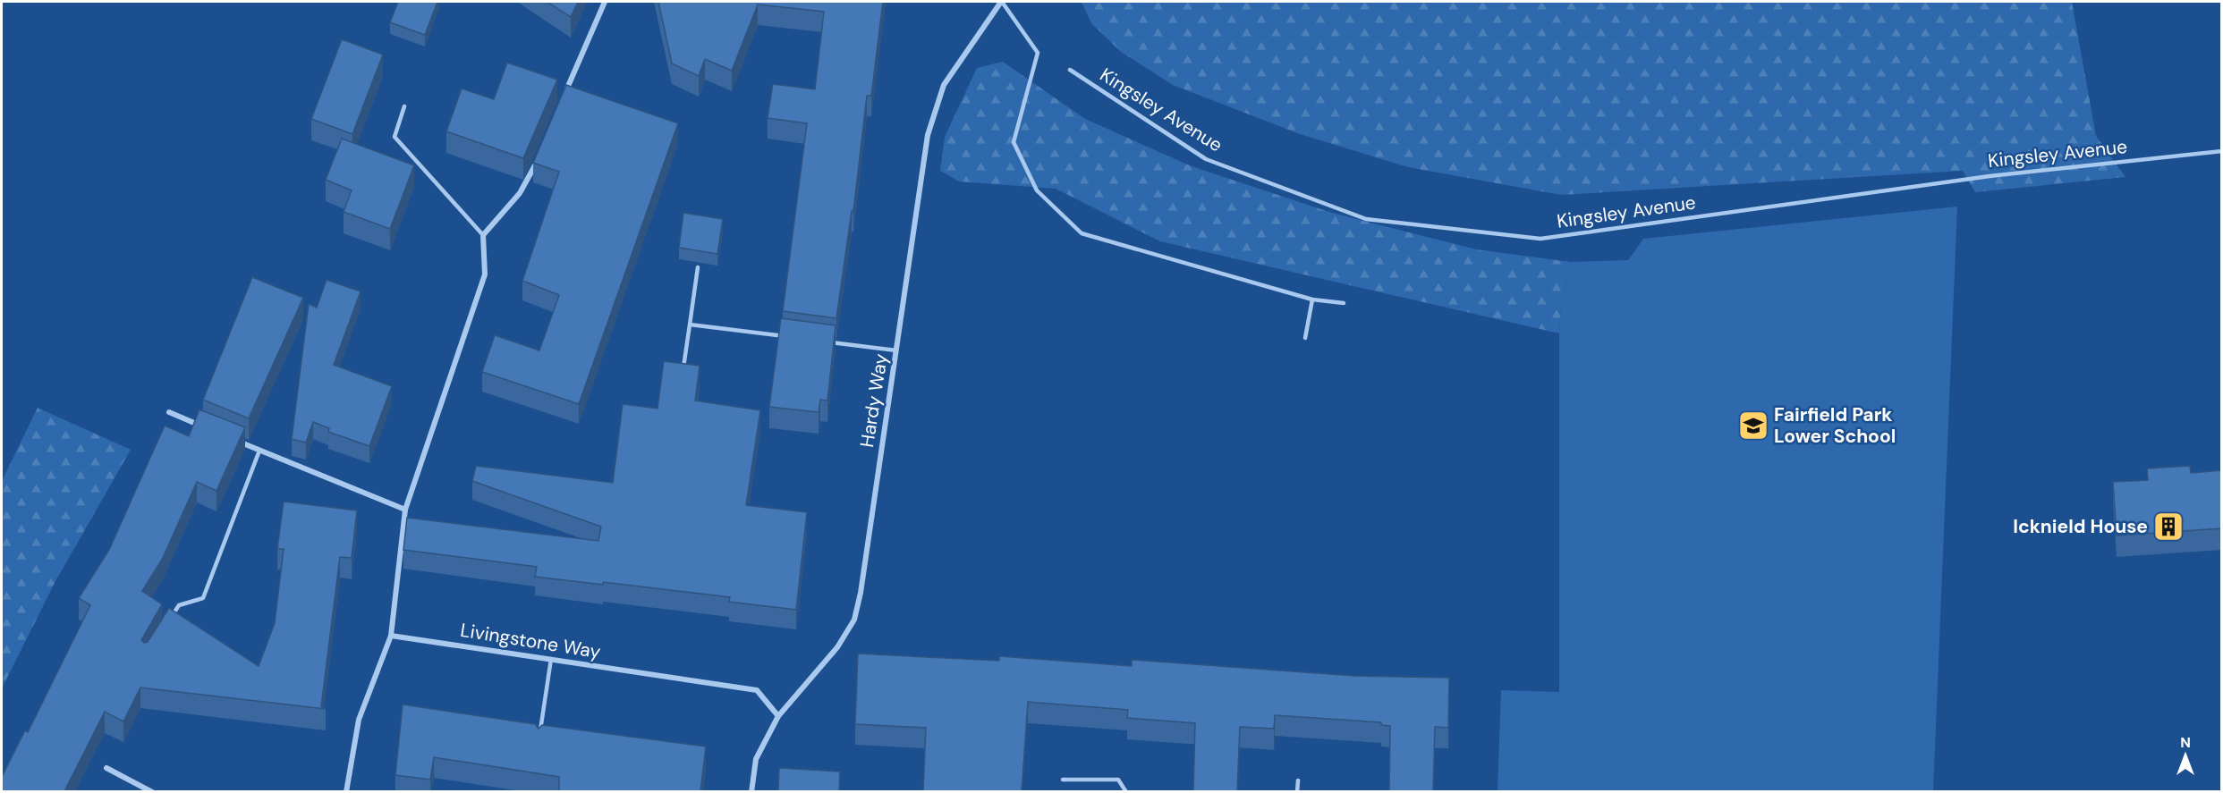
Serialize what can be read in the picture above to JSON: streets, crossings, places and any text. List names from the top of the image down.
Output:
{
  "streets": {
    "street": ["Hardy Way", "Livingstone Way"],
    "lane": ["Kingsley Avenue"]
  },
  "crossings": [
    ["Hardy Way", "Livingstone Way"]
  ],
  "places": {
    "school or university": ["Fairfield Park Lower School"],
    "building": ["Icknield House"]
  },
  "north": "top"
}
